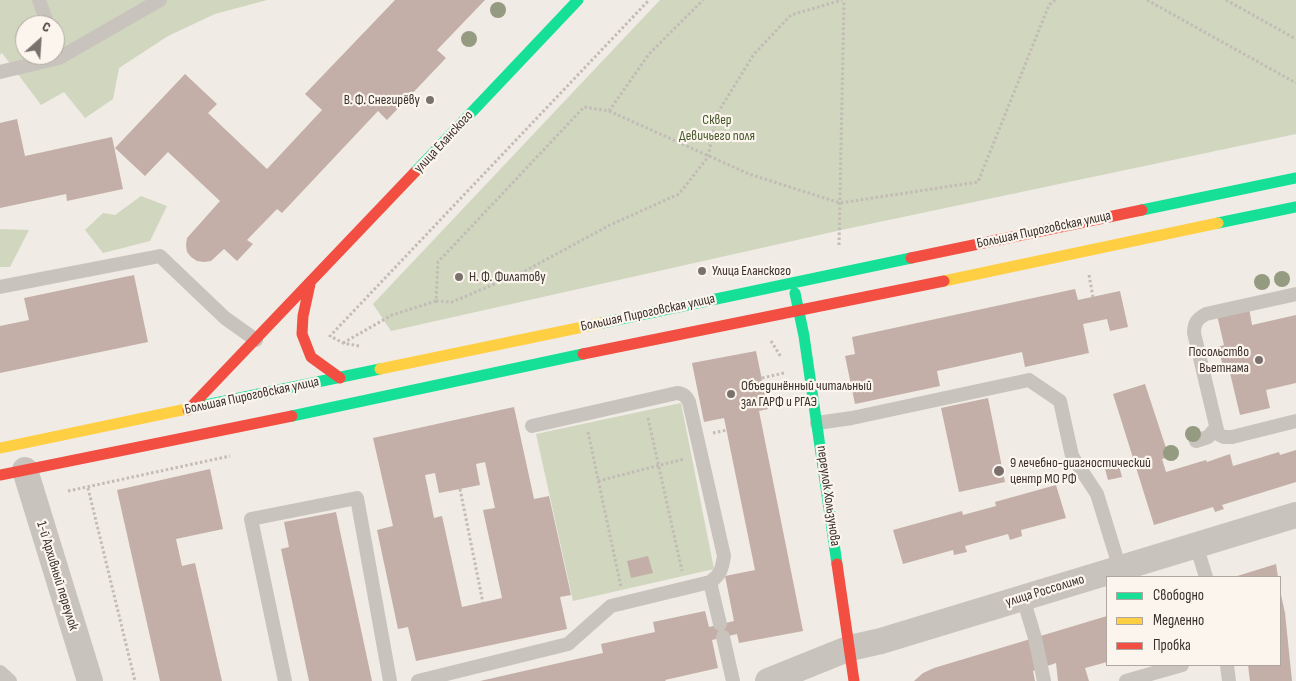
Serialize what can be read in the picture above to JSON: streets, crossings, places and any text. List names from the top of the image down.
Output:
{
  "streets": {
    "main road": ["улица Еланского", "Большая Пироговская улица", "переулок Хользунова"],
    "street": ["1-й Архивный переулок", "улица Россолимо"]
  },
  "crossings": [
    ["улица Еланского", "Большая Пироговская улица"],
    ["Большая Пироговская улица", "переулок Хользунова"],
    ["Большая Пироговская улица", "1-й Архивный переулок"],
    ["переулок Хользунова", "улица Россолимо"]
  ],
  "parks": ["Сквер Девичьего поля"],
  "places": [
    "В. Ф. Снегирёву",
    "Улица Еланского",
    "Н. Ф. Филатову",
    "Посольство Вьетнама",
    "Объединённый читальный зал ГАРФ и РГАЭ",
    "9 лечебно-диагностический центр МО РФ"
  ],
  "legend": ["Свободно", "Медленно", "Пробка"],
  "north": "top right"
}
